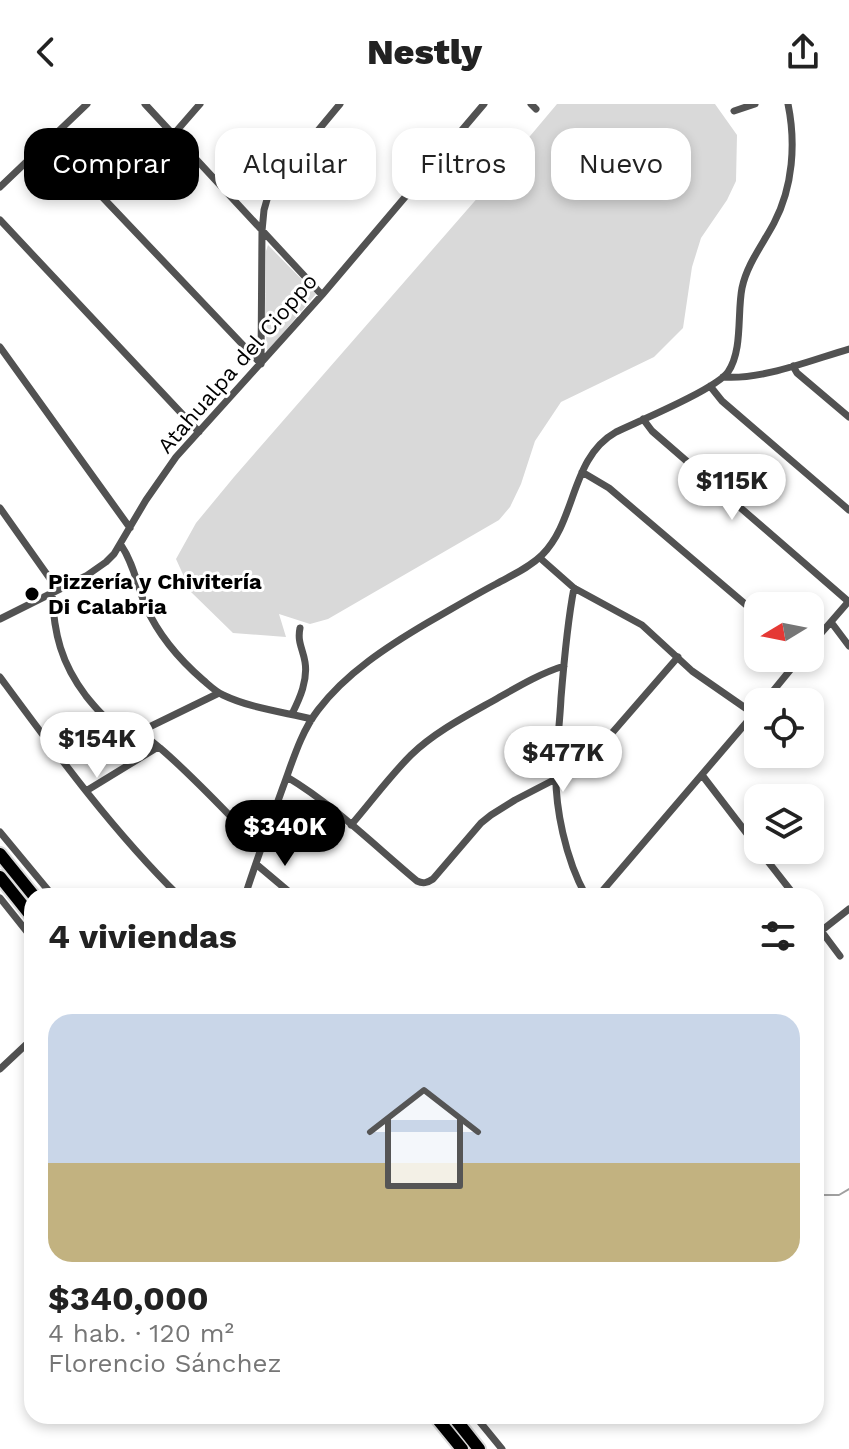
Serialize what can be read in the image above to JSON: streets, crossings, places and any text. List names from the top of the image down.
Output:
{
  "streets": {
    "street": ["Atahualpa del Cioppo"]
  },
  "places": ["Pizzería y Chivitería Di Calabria"],
  "north": "left",
  "page": {
    "header": "Nestly",
    "chip": [
      "Comprar",
      "Alquilar",
      "Filtros",
      "Nuevo"
    ],
    "price": [
      "$115K",
      "$154K",
      "$477K",
      "$340K"
    ],
    "heading": "4 viviendas",
    "list": [
      {
        "name": "$340,000",
        "note": "4 hab. · 120 m² · Florencio Sánchez"
      }
    ]
  }
}
